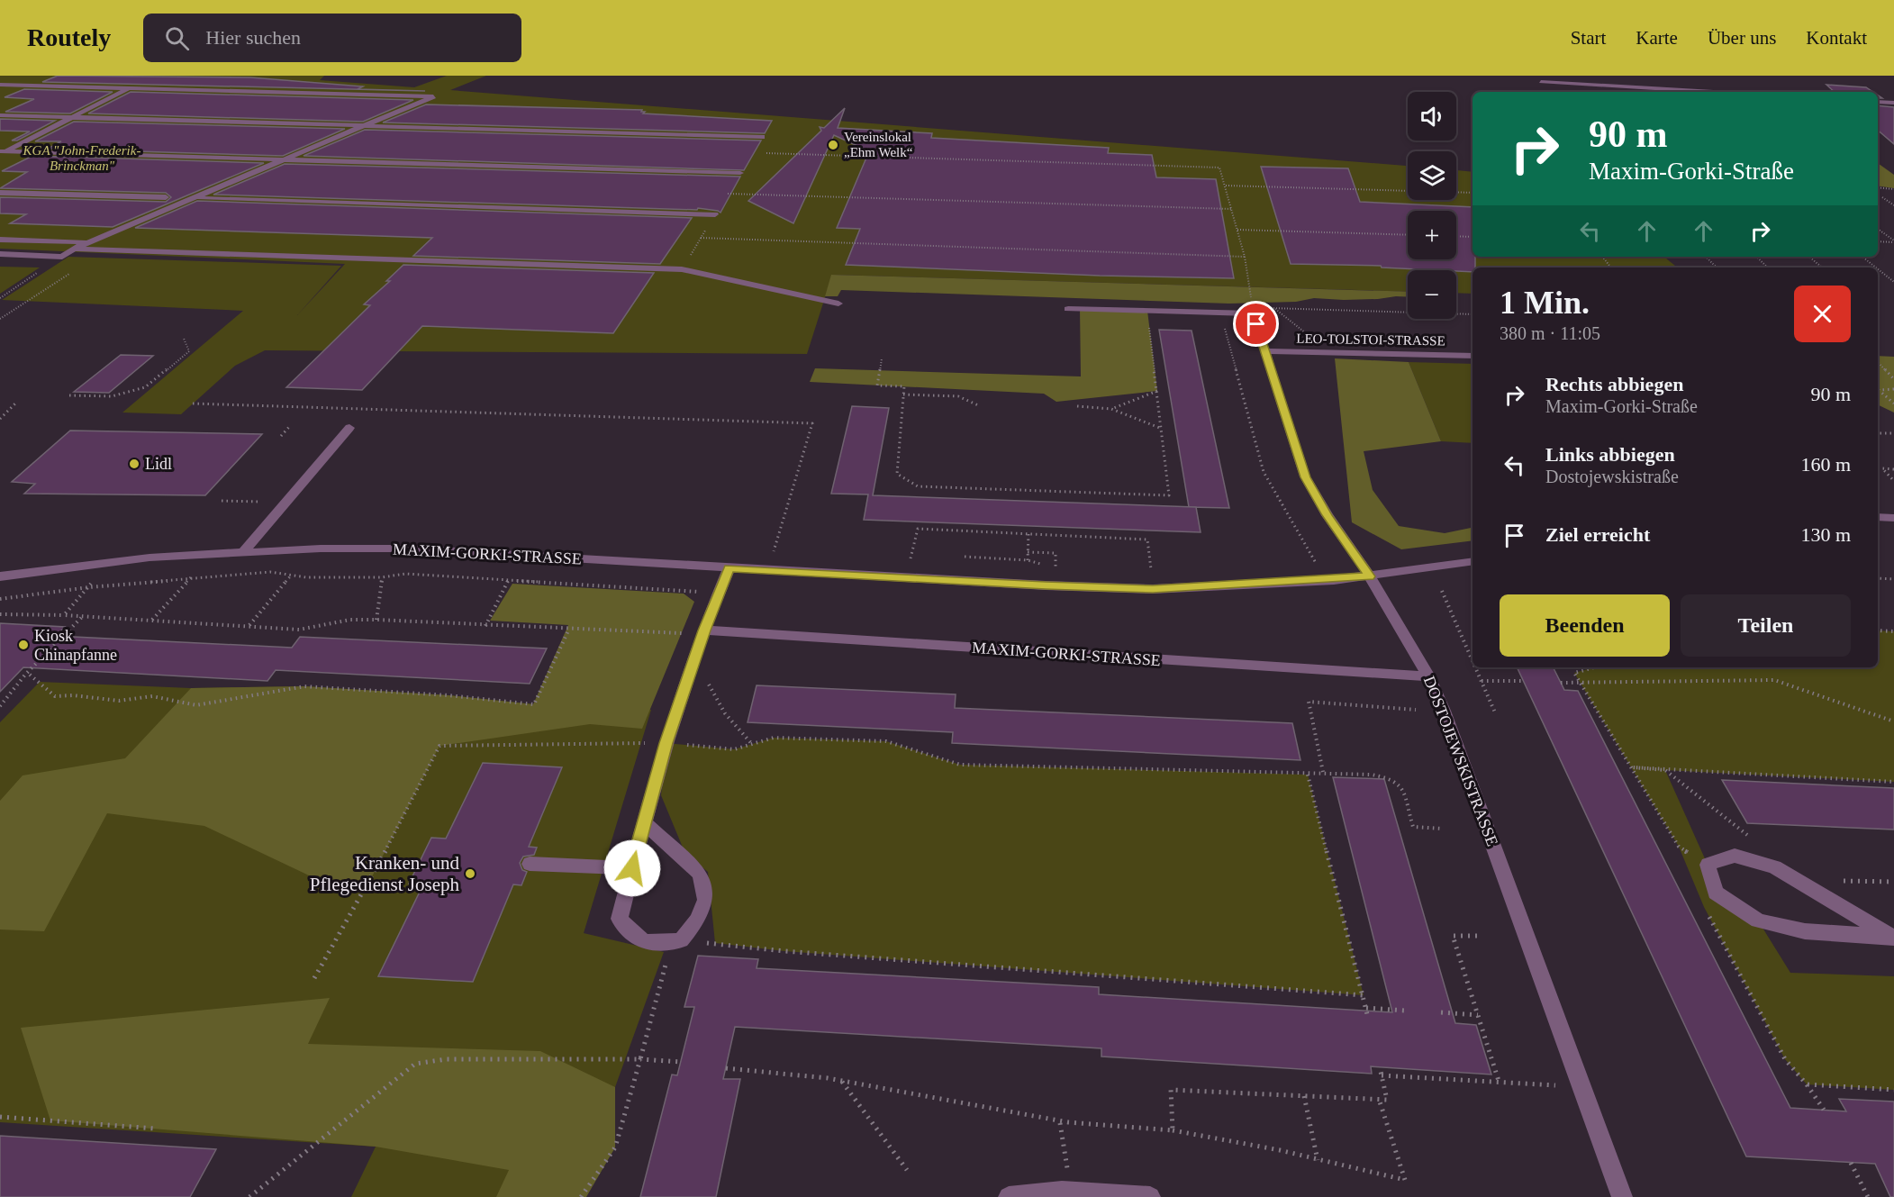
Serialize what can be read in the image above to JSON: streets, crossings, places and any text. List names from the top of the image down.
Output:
{
  "streets": {
    "street": ["LEO-TOLSTOI-STRASSE", "MAXIM-GORKI-STRASSE", "DOSTOJEWSKISTRASSE"]
  },
  "crossings": [
    ["LEO-TOLSTOI-STRASSE", "DOSTOJEWSKISTRASSE"],
    ["MAXIM-GORKI-STRASSE", "DOSTOJEWSKISTRASSE"]
  ],
  "parks": ["KGA \"John-Frederik- Brinckman\""],
  "places": [
    "Vereinslokal „Ehm Welk“",
    "Lidl",
    "Kiosk Chinapfanne",
    "Kranken- und Pflegedienst Joseph"
  ],
  "page": {
    "header": "Routely",
    "search": "Hier suchen",
    "nav": [
      "Start",
      "Karte",
      "Über uns",
      "Kontakt"
    ],
    "map_buttons": ["+", "−"],
    "turn": ["90 m", "Maxim-Gorki-Straße"],
    "heading": ["1 Min.", "380 m · 11:05"],
    "list": [
      {
        "name": "Rechts abbiegen",
        "note": "Maxim-Gorki-Straße",
        "value": "90 m"
      },
      {
        "name": "Links abbiegen",
        "note": "Dostojewskistraße",
        "value": "160 m"
      },
      {
        "name": "Ziel erreicht",
        "value": "130 m"
      }
    ],
    "buttons": ["Beenden", "Teilen"]
  }
}
